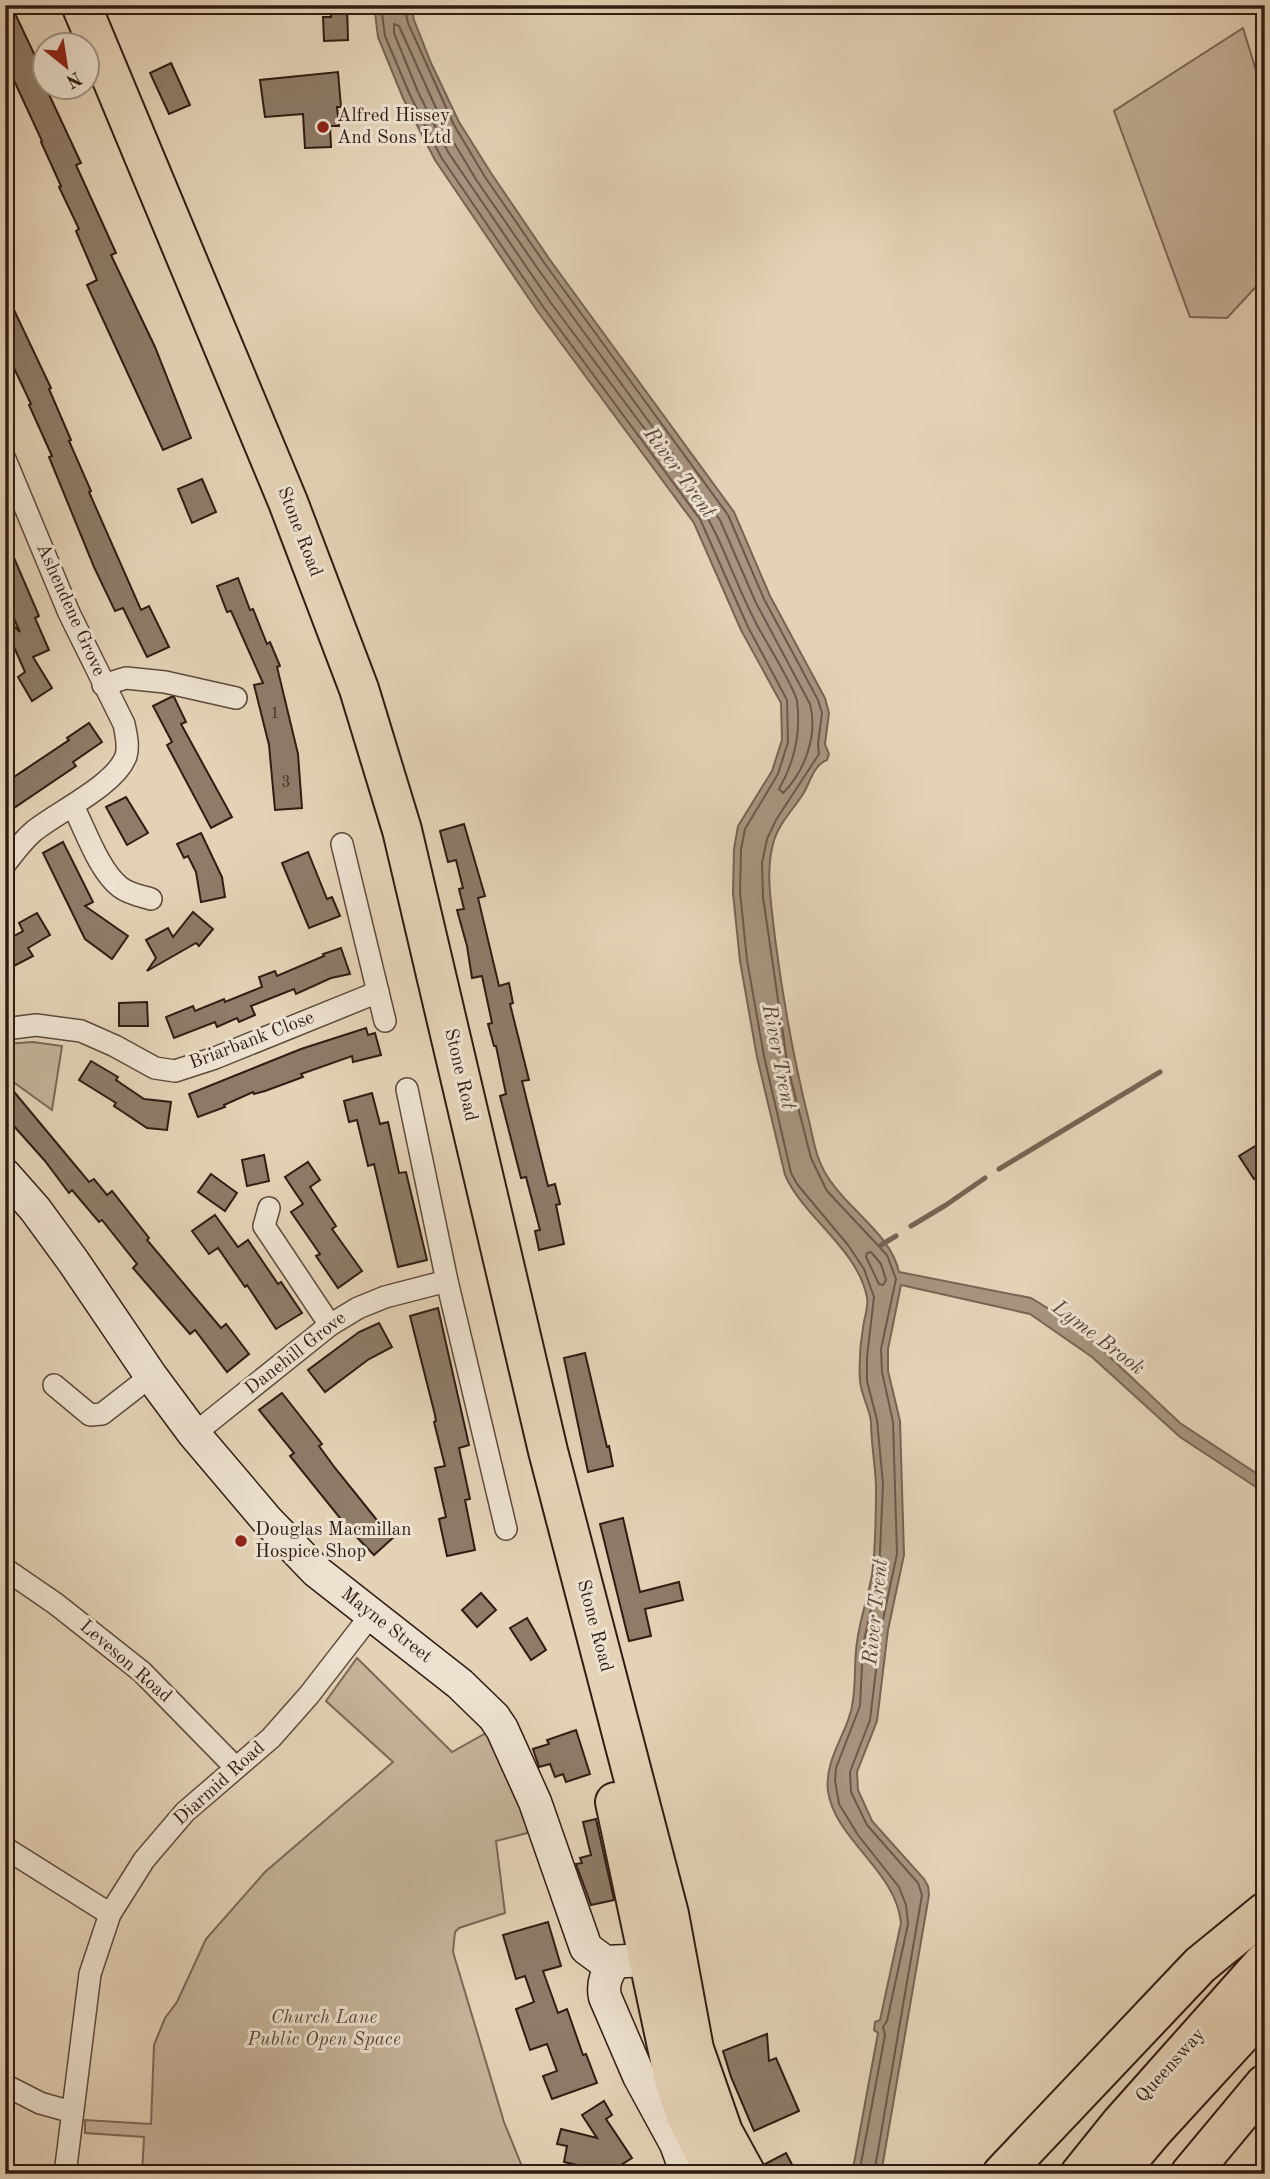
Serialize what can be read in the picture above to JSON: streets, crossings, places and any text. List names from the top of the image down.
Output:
{
  "streets": {
    "highway": ["Stone Road", "Queensway"],
    "street": [
      "Ashendene Grove",
      "Briarbank Close",
      "Danehill Grove",
      "Mayne Street",
      "Leveson Road",
      "Diarmid Road"
    ]
  },
  "crossings": [
    ["Stone Road", "Mayne Street"],
    ["Danehill Grove", "Mayne Street"],
    ["Mayne Street", "Diarmid Road"],
    ["Leveson Road", "Diarmid Road"]
  ],
  "water": ["River Trent", "Lyme Brook"],
  "parks": ["Church Lane Public Open Space"],
  "places": ["Alfred Hissey And Sons Ltd", "Douglas Macmillan Hospice Shop"],
  "house_numbers": ["1", "3"],
  "north": "bottom right"
}
